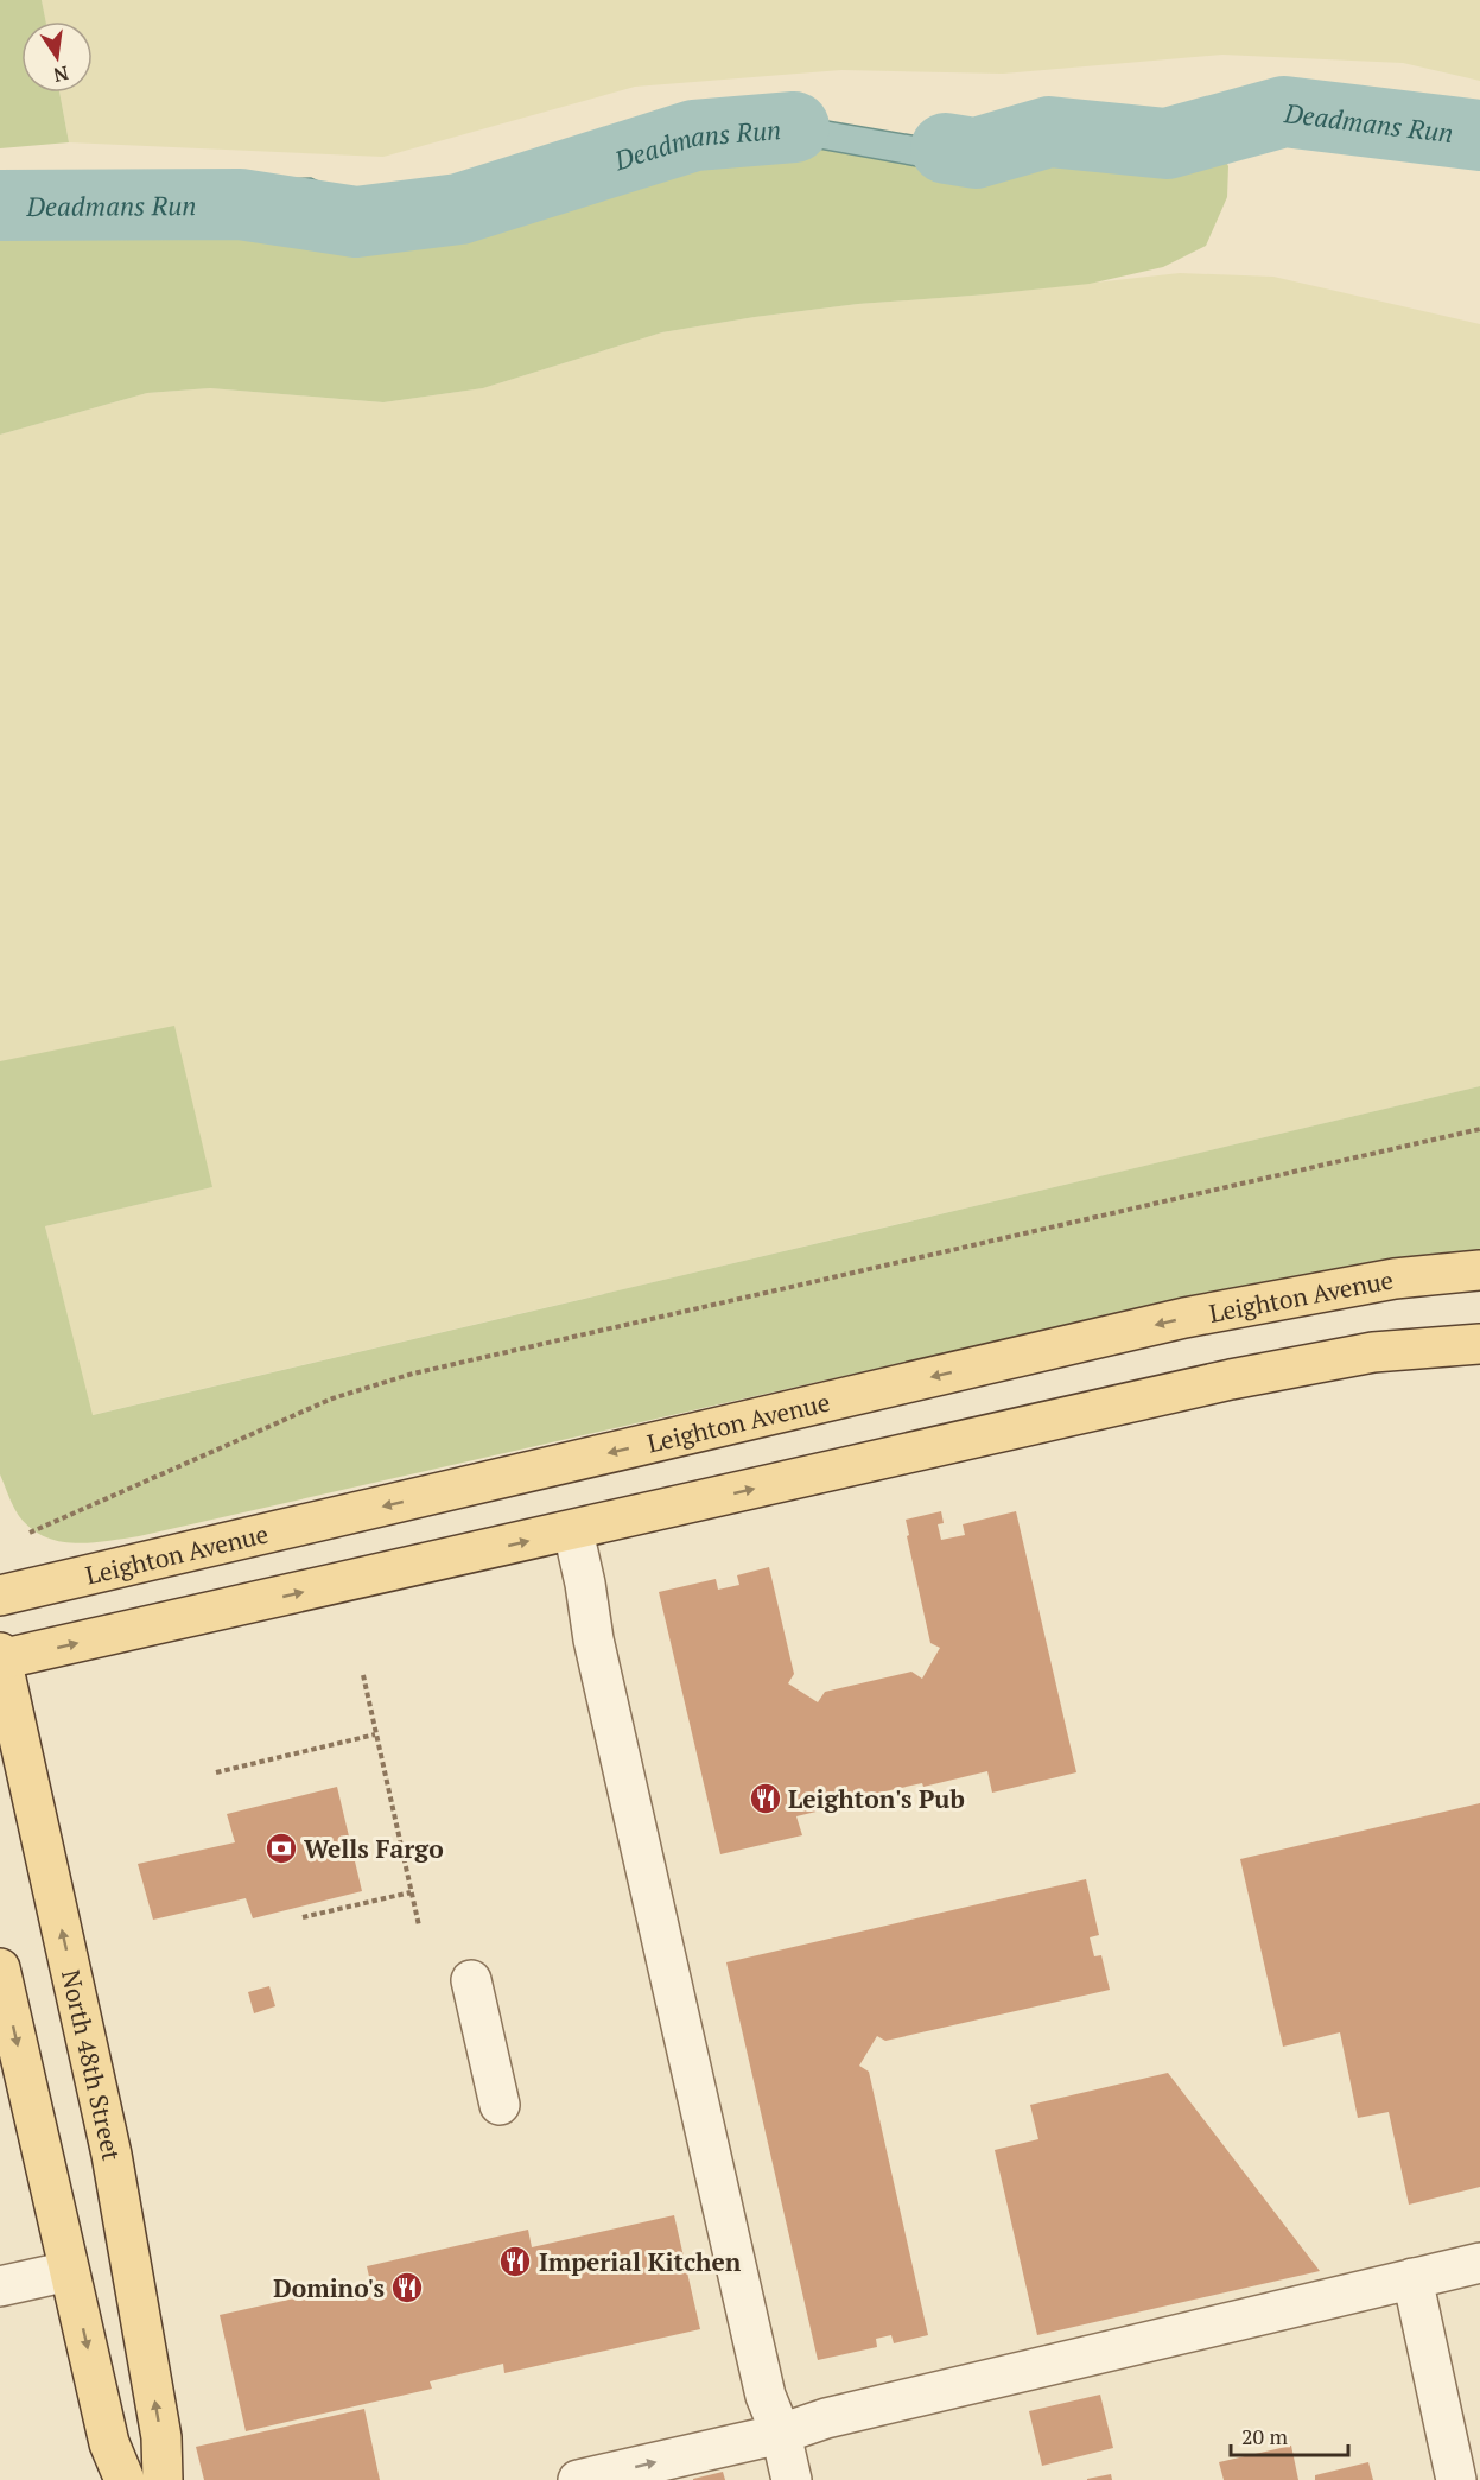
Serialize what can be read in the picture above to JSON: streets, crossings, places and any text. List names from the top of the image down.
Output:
{
  "streets": {
    "main road": ["Leighton Avenue", "North 48th Street"]
  },
  "water": ["Deadmans Run"],
  "places": {
    "restaurant": ["Leighton's Pub", "Imperial Kitchen", "Domino's"],
    "bank": ["Wells Fargo"]
  },
  "scale_bar": "20 m",
  "north": "bottom"
}
